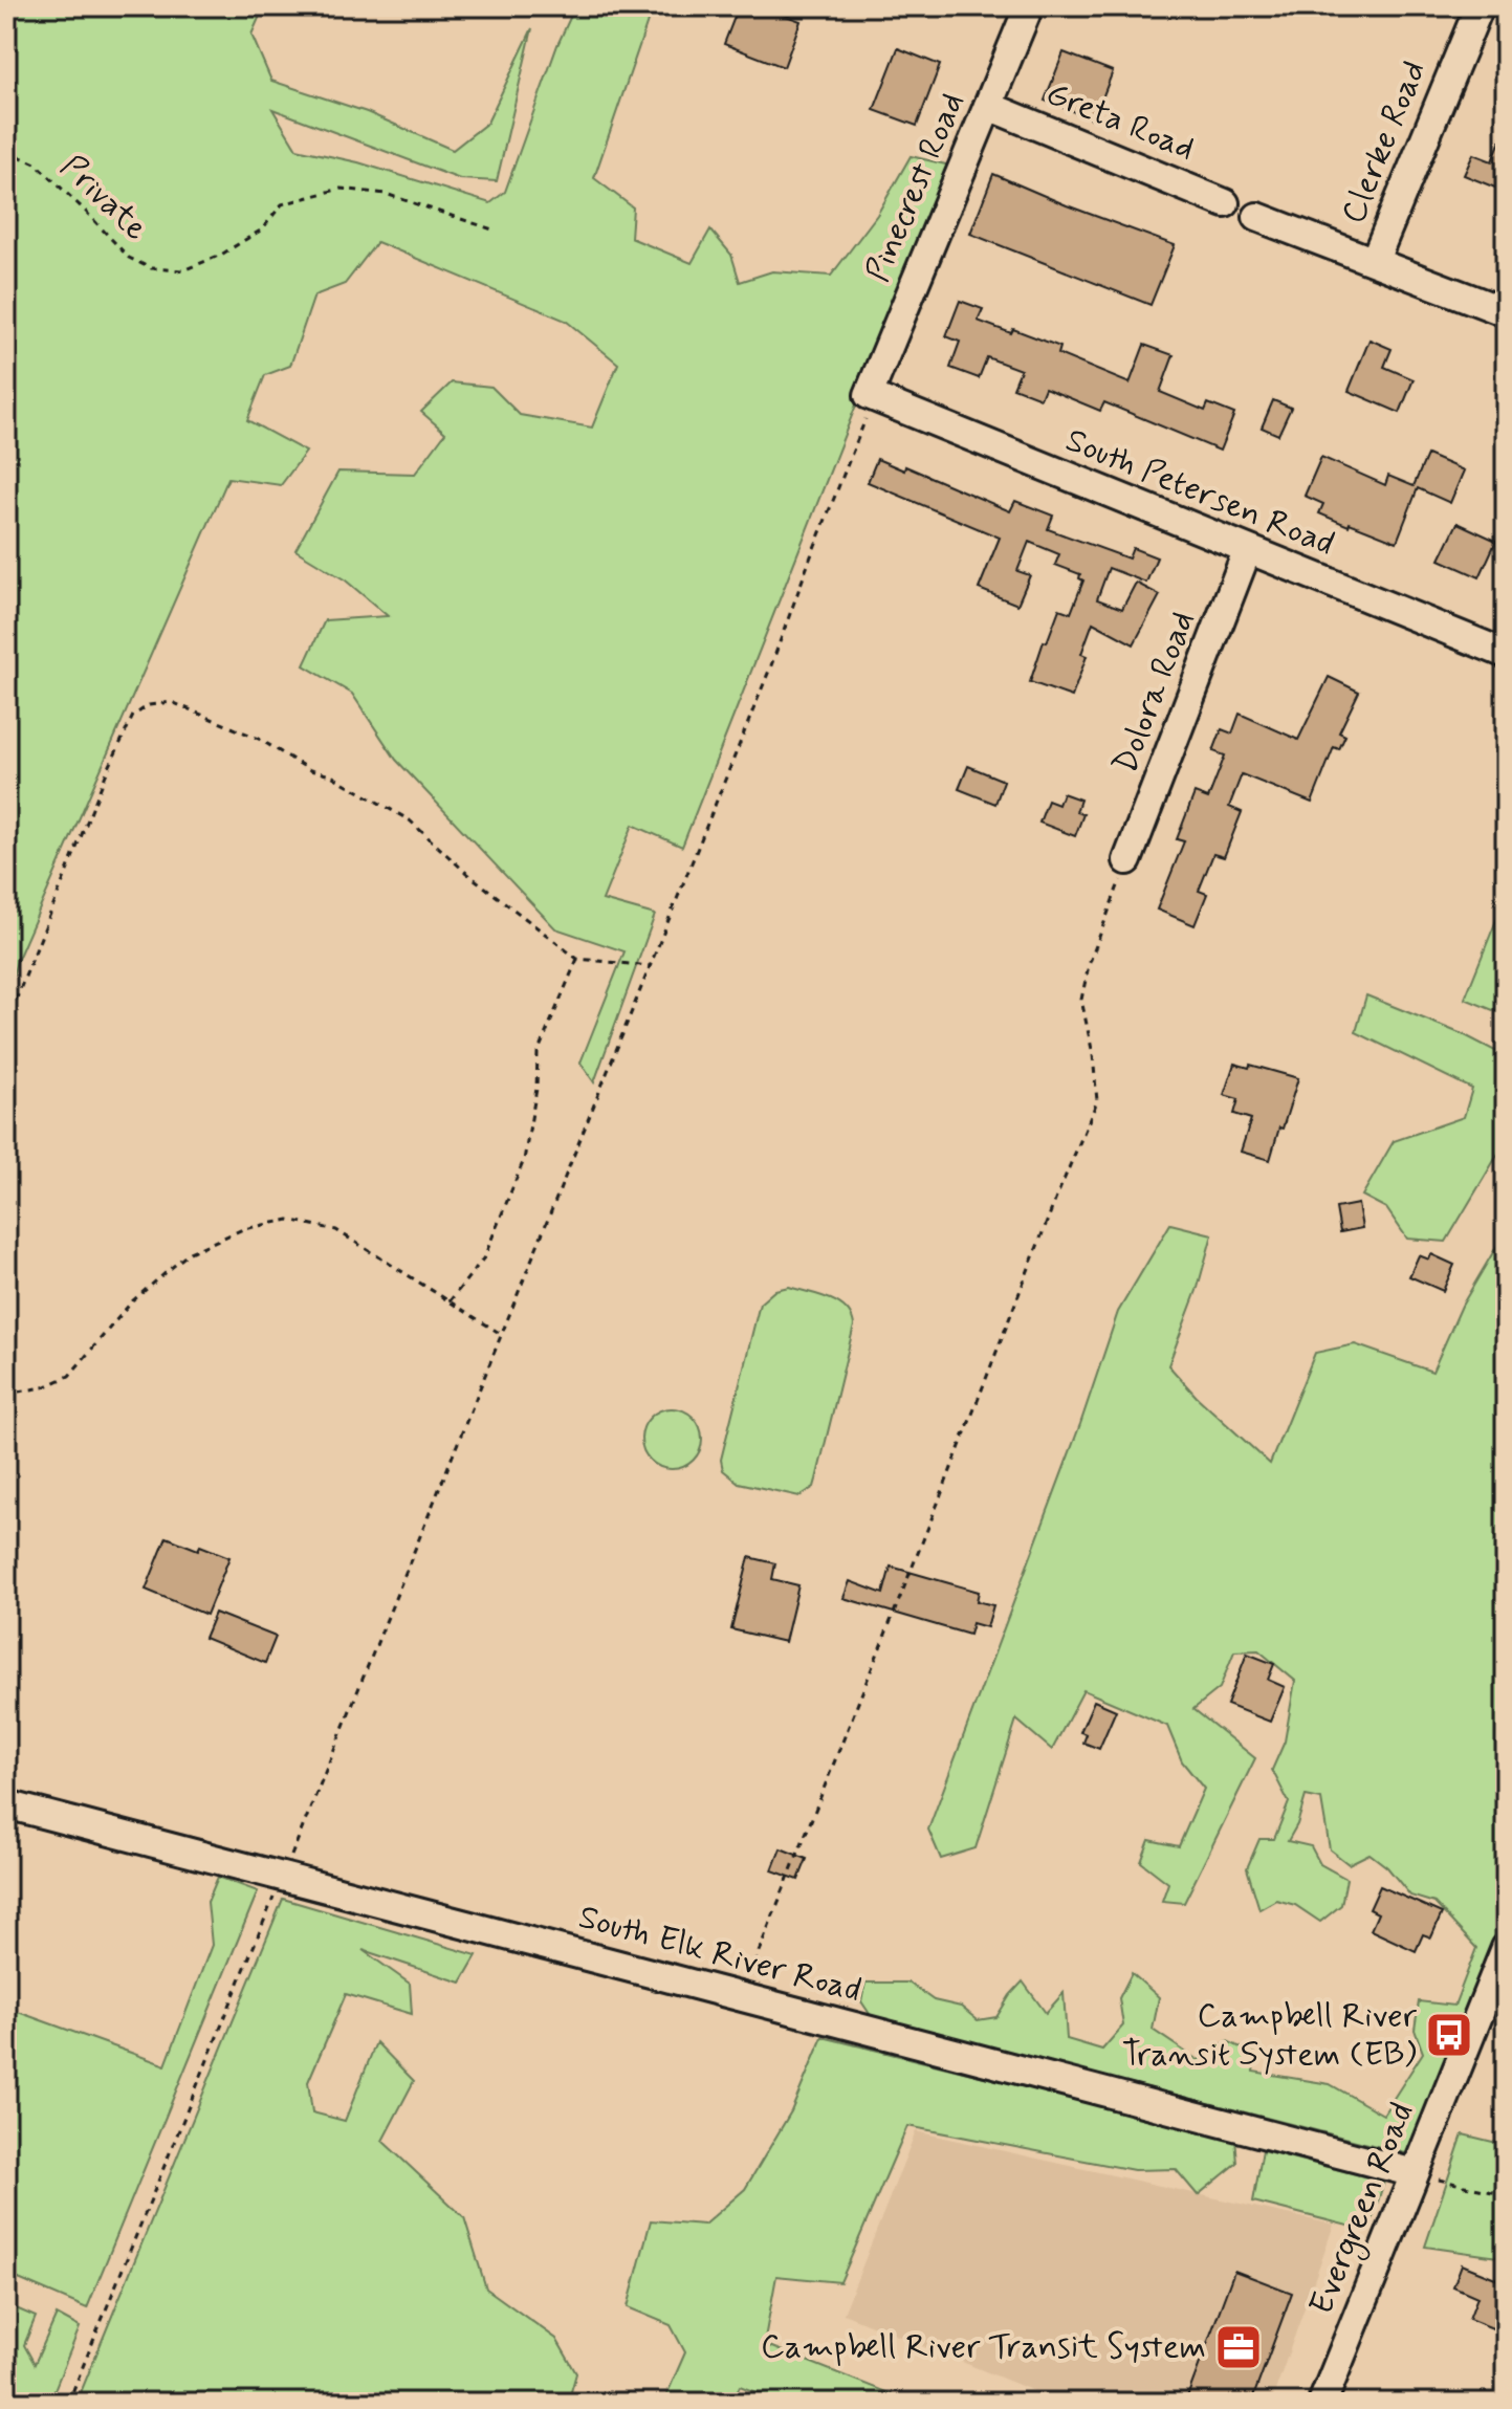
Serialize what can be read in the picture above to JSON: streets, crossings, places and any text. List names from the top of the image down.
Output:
{
  "streets": {
    "street": [
      "Greta Road",
      "Clerke Road",
      "Pinecrest Road",
      "South Petersen Road",
      "Dolora Road",
      "South Elk River Road",
      "Evergreen Road"
    ],
    "path": ["Private"]
  },
  "crossings": [
    ["Greta Road", "Pinecrest Road"],
    ["Pinecrest Road", "South Petersen Road"],
    ["South Petersen Road", "Dolora Road"],
    ["South Elk River Road", "Evergreen Road"]
  ],
  "places": {
    "bus stop": ["Campbell River Transit System (EB)"],
    "office": ["Campbell River Transit System"]
  }
}
